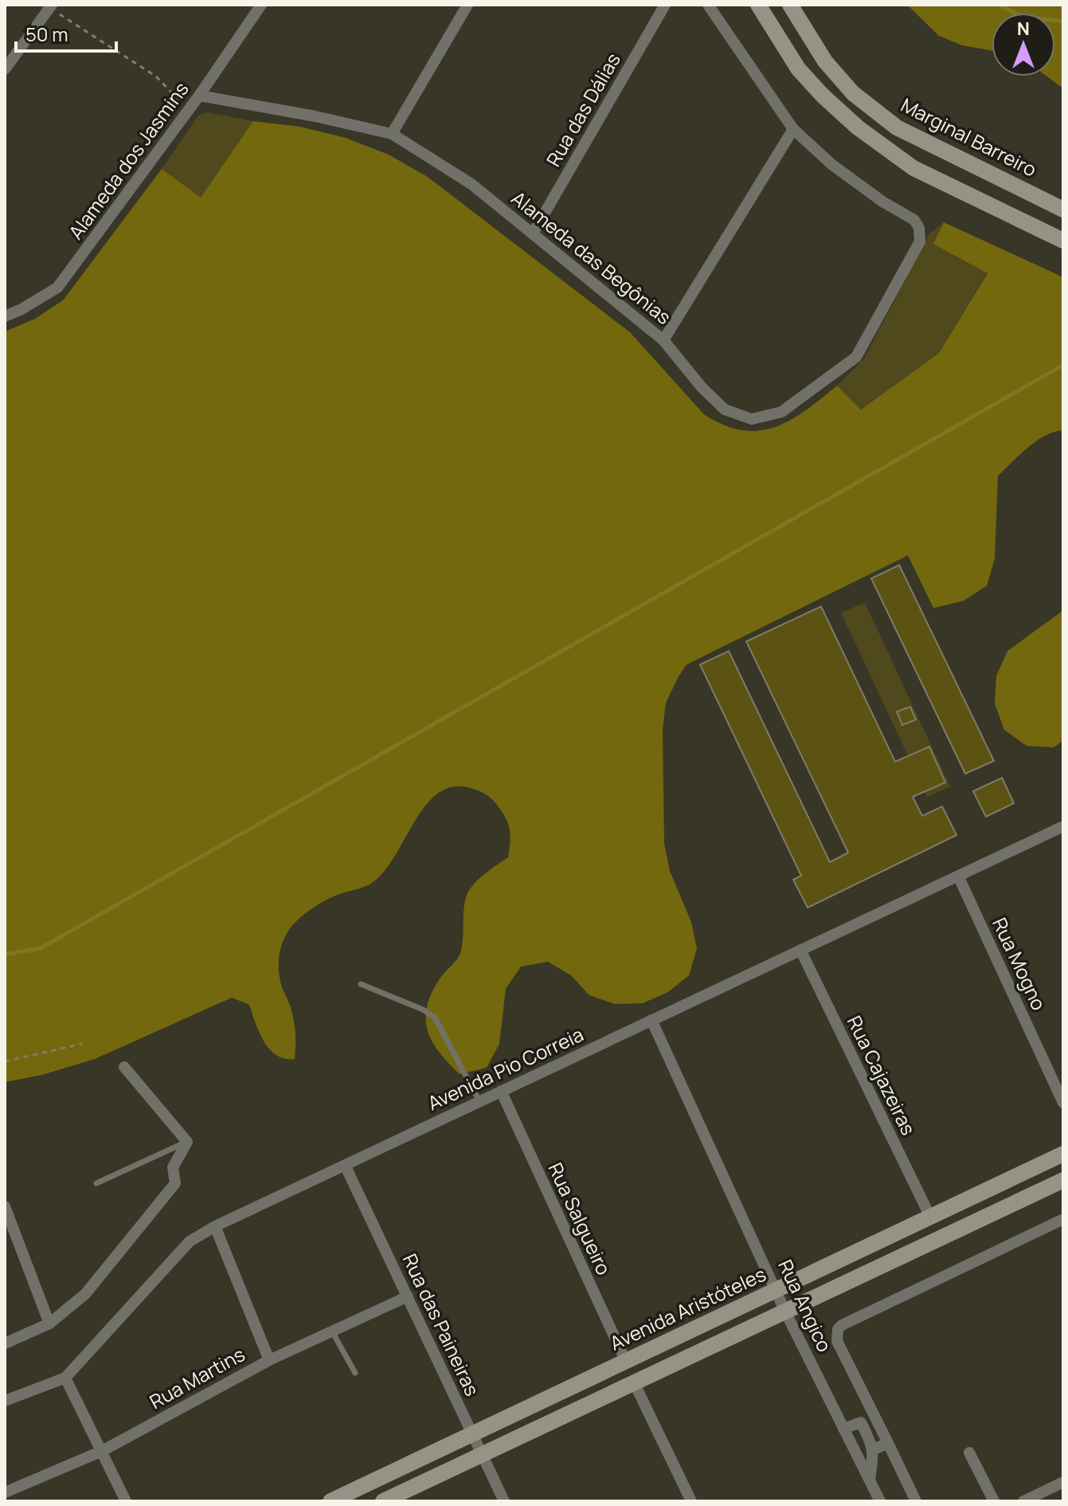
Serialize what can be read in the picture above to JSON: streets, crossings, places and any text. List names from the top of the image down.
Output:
{
  "streets": {
    "street": [
      "Rua das Dálias",
      "Marginal Barreiro",
      "Alameda dos Jasmins",
      "Alameda das Begônias",
      "Rua Mogno",
      "Avenida Pio Correia",
      "Rua Cajazeiras",
      "Rua Salgueiro",
      "Rua Angico",
      "Avenida Aristóteles",
      "Rua das Paineiras",
      "Rua Martins"
    ]
  },
  "crossings": [
    ["Rua das Dálias", "Alameda das Begônias"],
    ["Alameda dos Jasmins", "Alameda das Begônias"],
    ["Rua Mogno", "Avenida Pio Correia"],
    ["Avenida Pio Correia", "Rua Cajazeiras"],
    ["Avenida Pio Correia", "Rua Salgueiro"],
    ["Avenida Pio Correia", "Rua Angico"],
    ["Avenida Pio Correia", "Rua das Paineiras"],
    ["Rua Cajazeiras", "Avenida Aristóteles"],
    ["Rua Salgueiro", "Avenida Aristóteles"],
    ["Rua Angico", "Avenida Aristóteles"],
    ["Avenida Aristóteles", "Rua das Paineiras"],
    ["Rua das Paineiras", "Rua Martins"]
  ],
  "scale_bar": "50 m",
  "north": "top"
}
